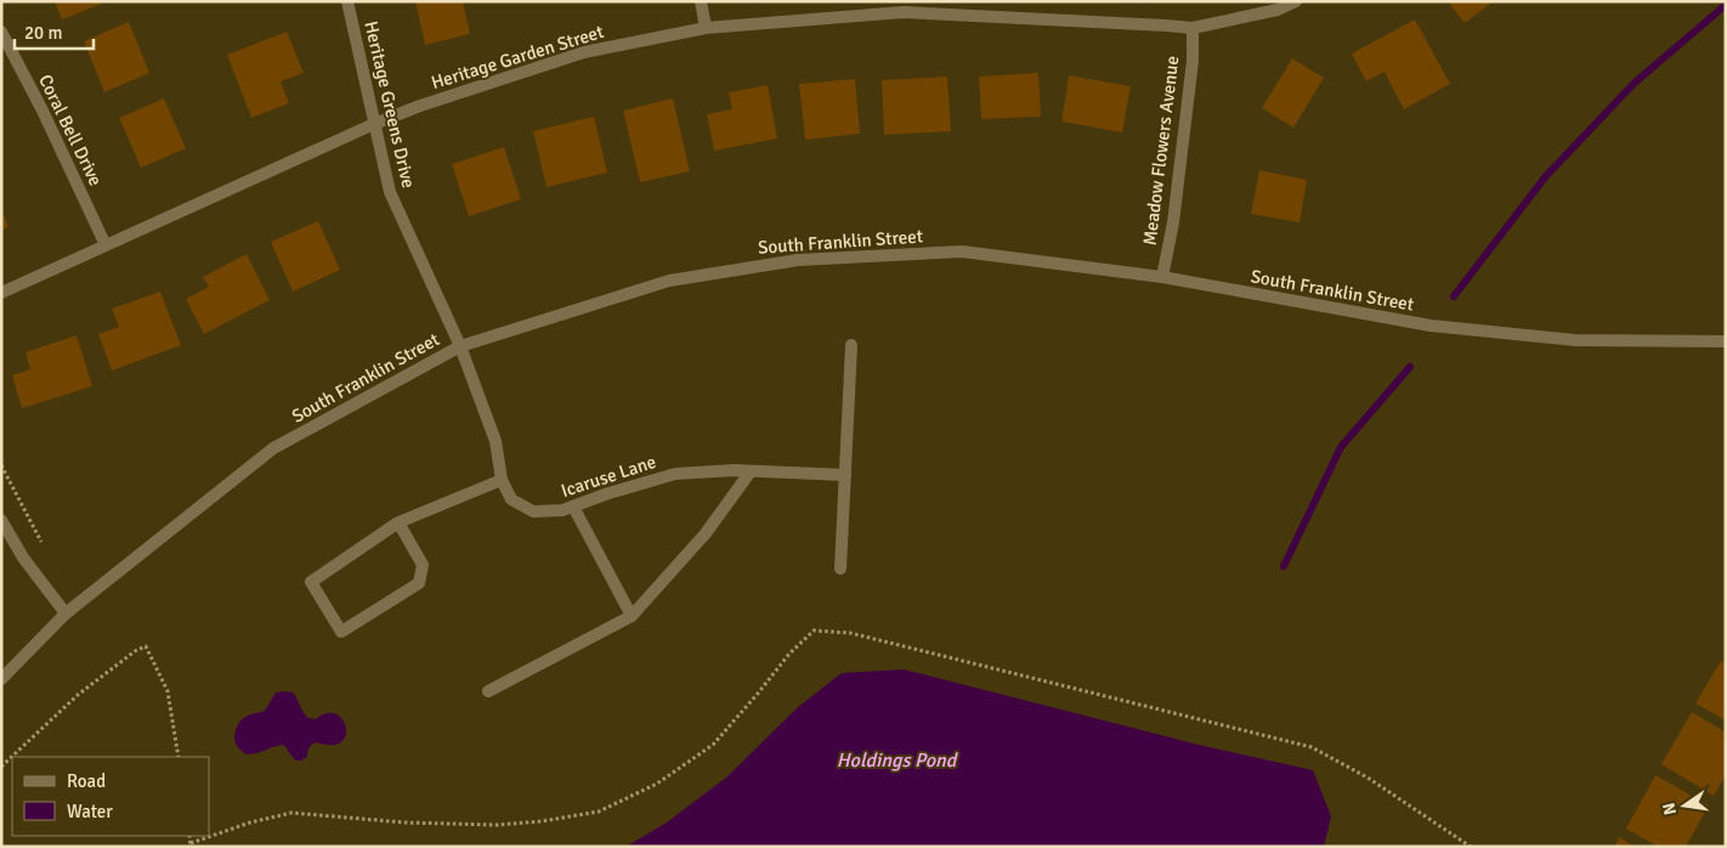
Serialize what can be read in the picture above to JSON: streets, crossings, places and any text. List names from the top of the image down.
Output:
{
  "streets": {
    "street": [
      "Heritage Garden Street",
      "Heritage Greens Drive",
      "Coral Bell Drive",
      "Meadow Flowers Avenue",
      "South Franklin Street",
      "Icaruse Lane"
    ]
  },
  "crossings": [
    ["Heritage Garden Street", "Heritage Greens Drive"],
    ["Heritage Garden Street", "Coral Bell Drive"],
    ["Heritage Garden Street", "Meadow Flowers Avenue"],
    ["Heritage Greens Drive", "South Franklin Street"],
    ["Heritage Greens Drive", "Icaruse Lane"],
    ["Meadow Flowers Avenue", "South Franklin Street"],
    ["South Franklin Street", "Icaruse Lane"]
  ],
  "water": ["Holdings Pond"],
  "legend": ["Road", "Water"],
  "scale_bar": "20 m",
  "north": "left"
}
